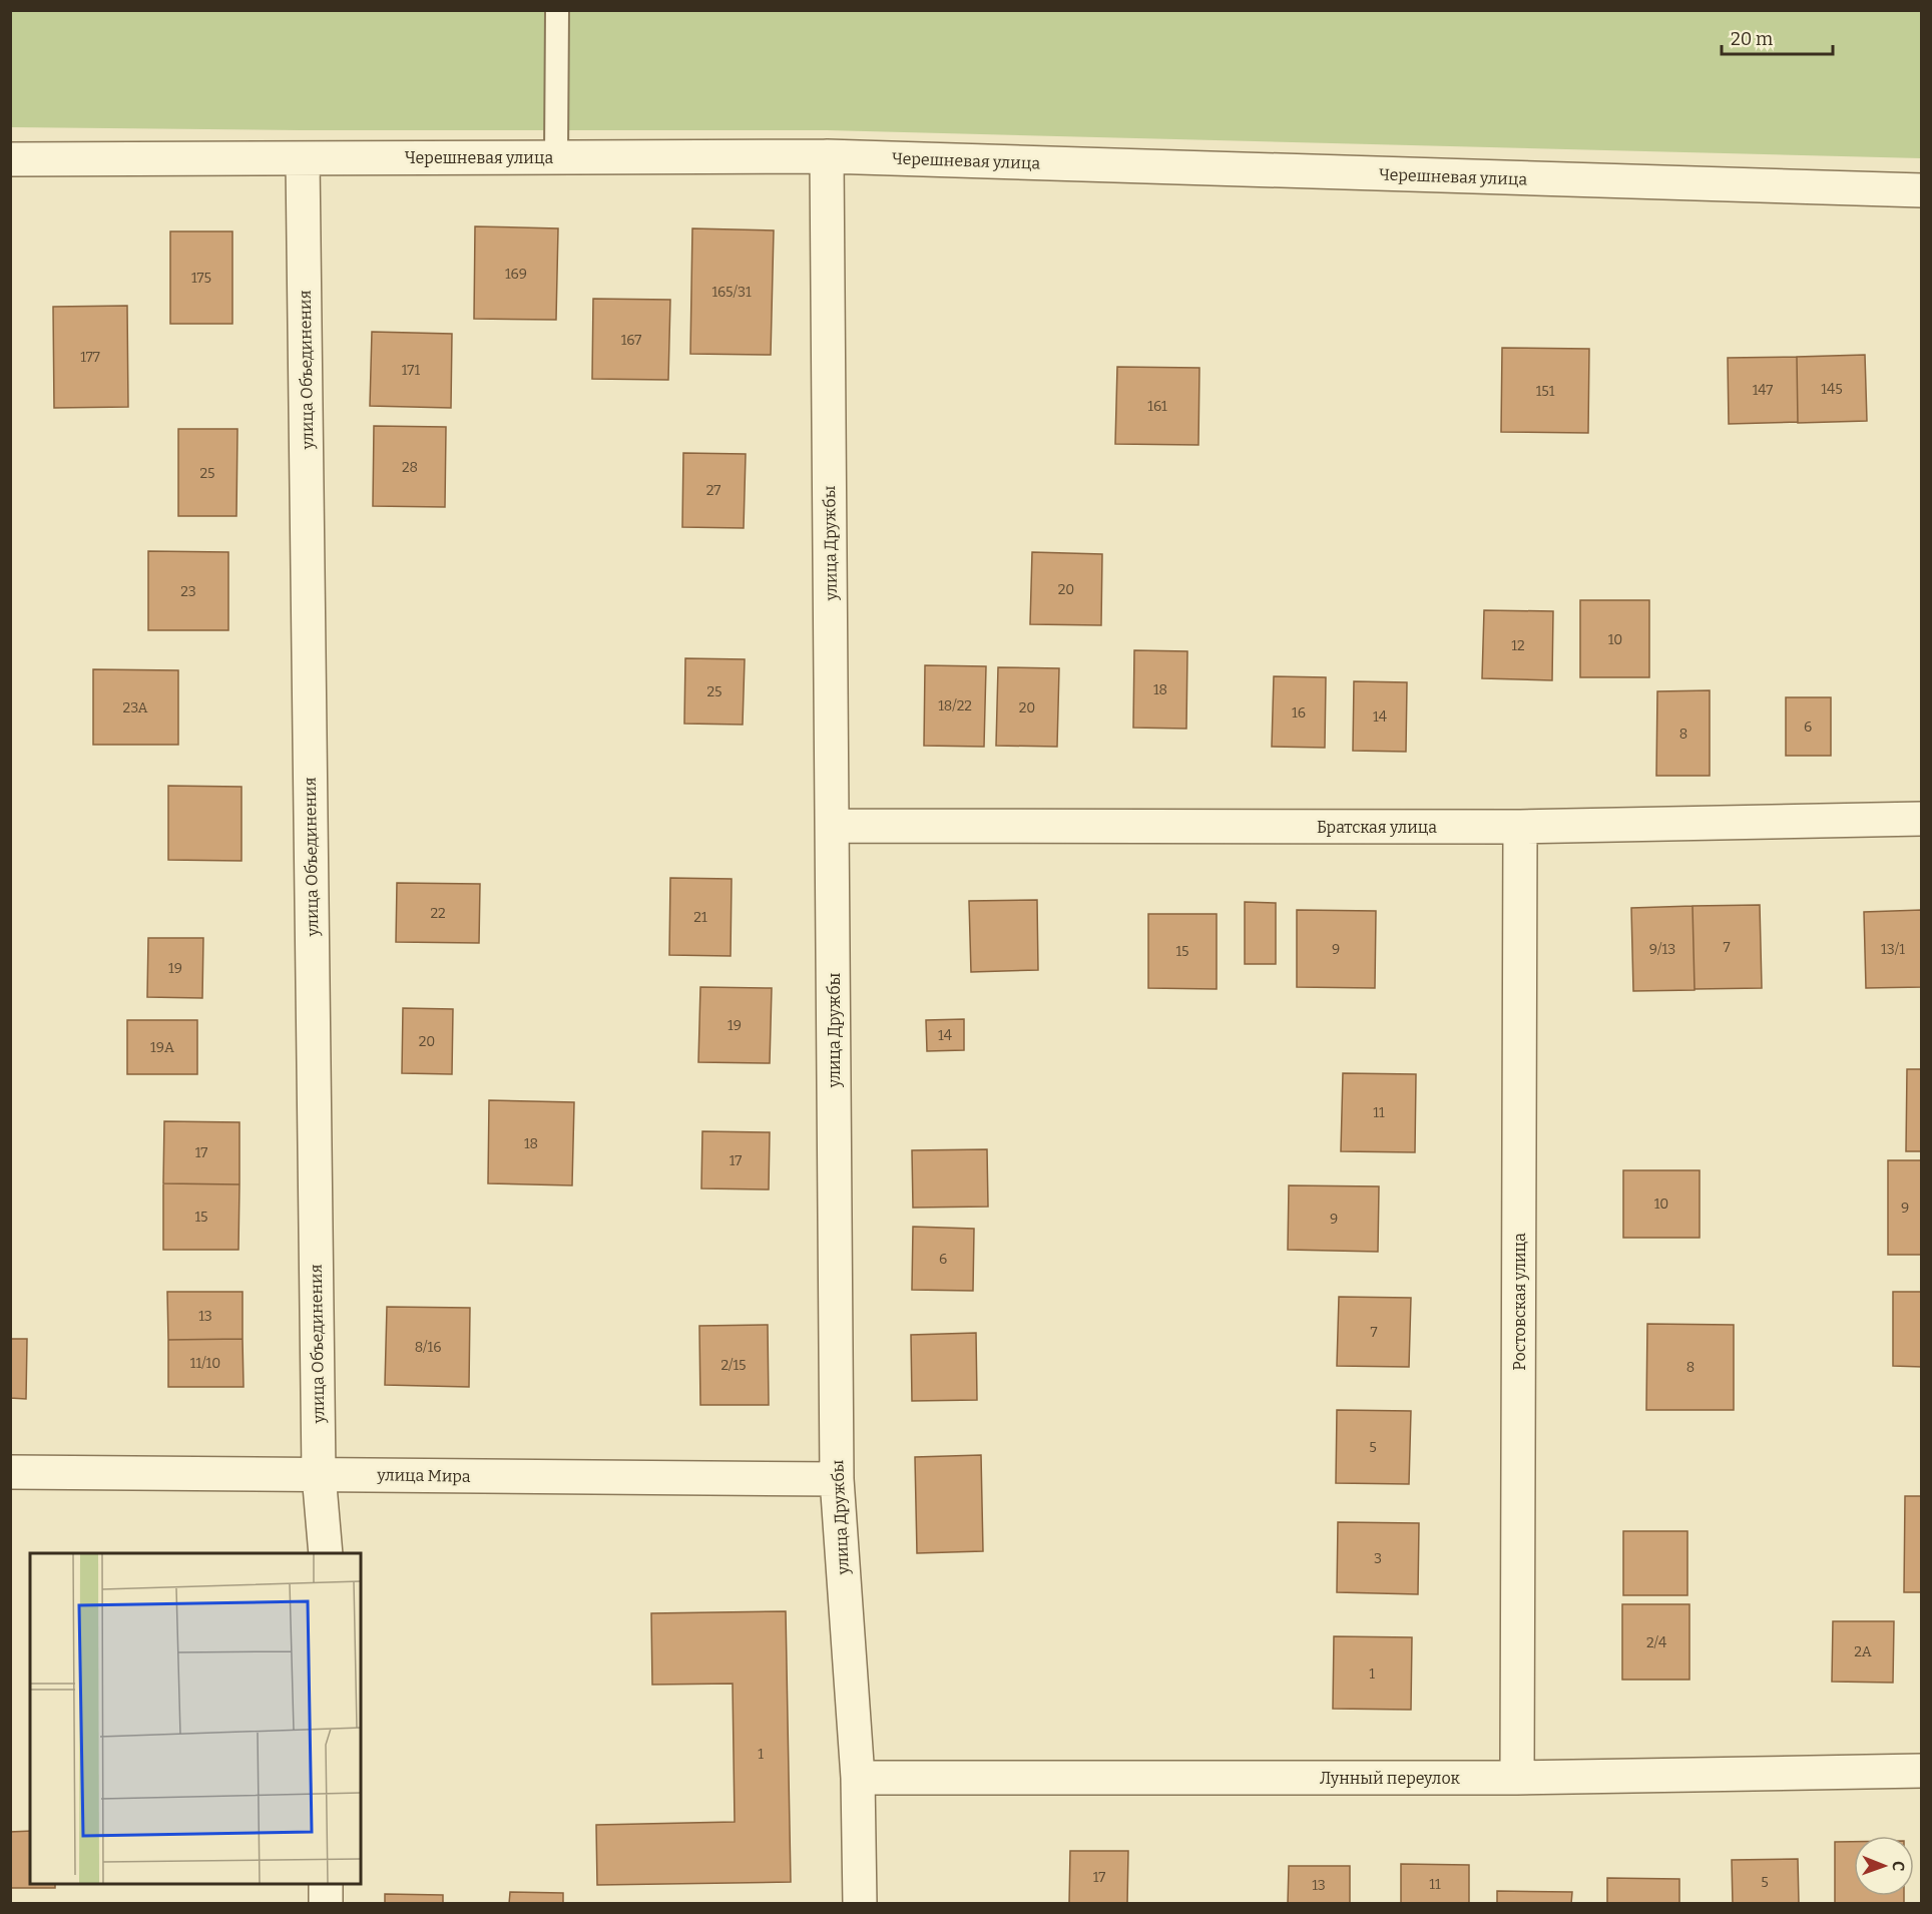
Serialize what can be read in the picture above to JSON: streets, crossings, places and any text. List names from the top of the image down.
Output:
{
  "streets": {
    "street": [
      "Черешневая улица",
      "улица Объединения",
      "улица Дружбы",
      "Братская улица",
      "Ростовская улица",
      "улица Мира",
      "Лунный переулок"
    ]
  },
  "crossings": [
    ["Черешневая улица", "улица Объединения"],
    ["Черешневая улица", "улица Дружбы"],
    ["улица Объединения", "улица Мира"],
    ["улица Дружбы", "Братская улица"],
    ["улица Дружбы", "улица Мира"],
    ["улица Дружбы", "Лунный переулок"],
    ["Братская улица", "Ростовская улица"],
    ["Ростовская улица", "Лунный переулок"]
  ],
  "house_numbers": [
    "169",
    "175",
    "165/31",
    "167",
    "177",
    "171",
    "145",
    "147",
    "151",
    "161",
    "28",
    "25",
    "27",
    "20",
    "23",
    "10",
    "12",
    "18",
    "25",
    "18/22",
    "23А",
    "20",
    "16",
    "14",
    "6",
    "8",
    "22",
    "21",
    "7",
    "9",
    "9/13",
    "13/1",
    "15",
    "19",
    "19",
    "14",
    "20",
    "19А",
    "11",
    "18",
    "17",
    "17",
    "10",
    "9",
    "15",
    "9",
    "6",
    "13",
    "7",
    "8/16",
    "11/10",
    "2/15",
    "8",
    "5",
    "3",
    "2/4",
    "2А",
    "1",
    "1",
    "17",
    "5",
    "11",
    "13"
  ],
  "scale_bar": "20 m",
  "north": "right"
}
